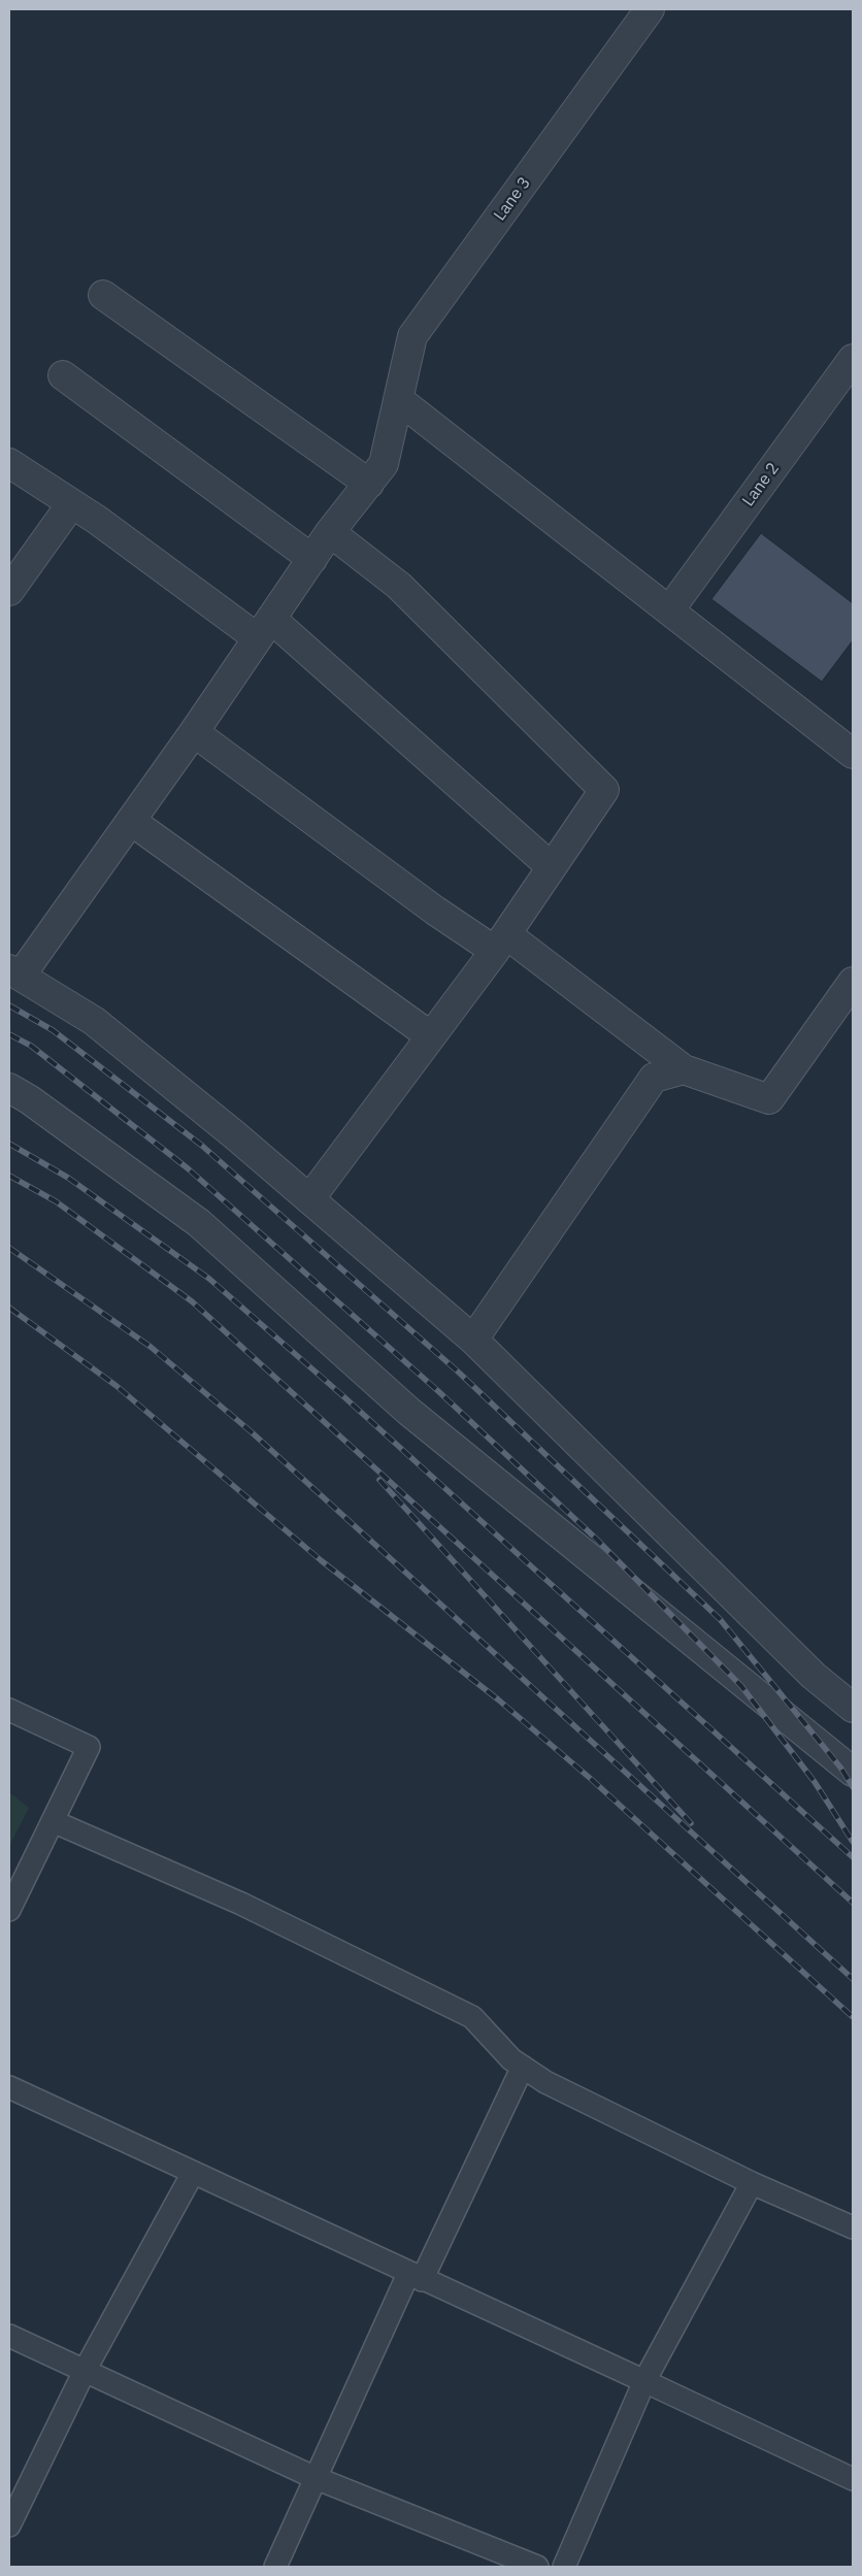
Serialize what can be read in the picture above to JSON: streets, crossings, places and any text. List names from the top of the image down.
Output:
{
  "streets": {
    "street": ["Lane 3", "Lane 2"]
  }
}
